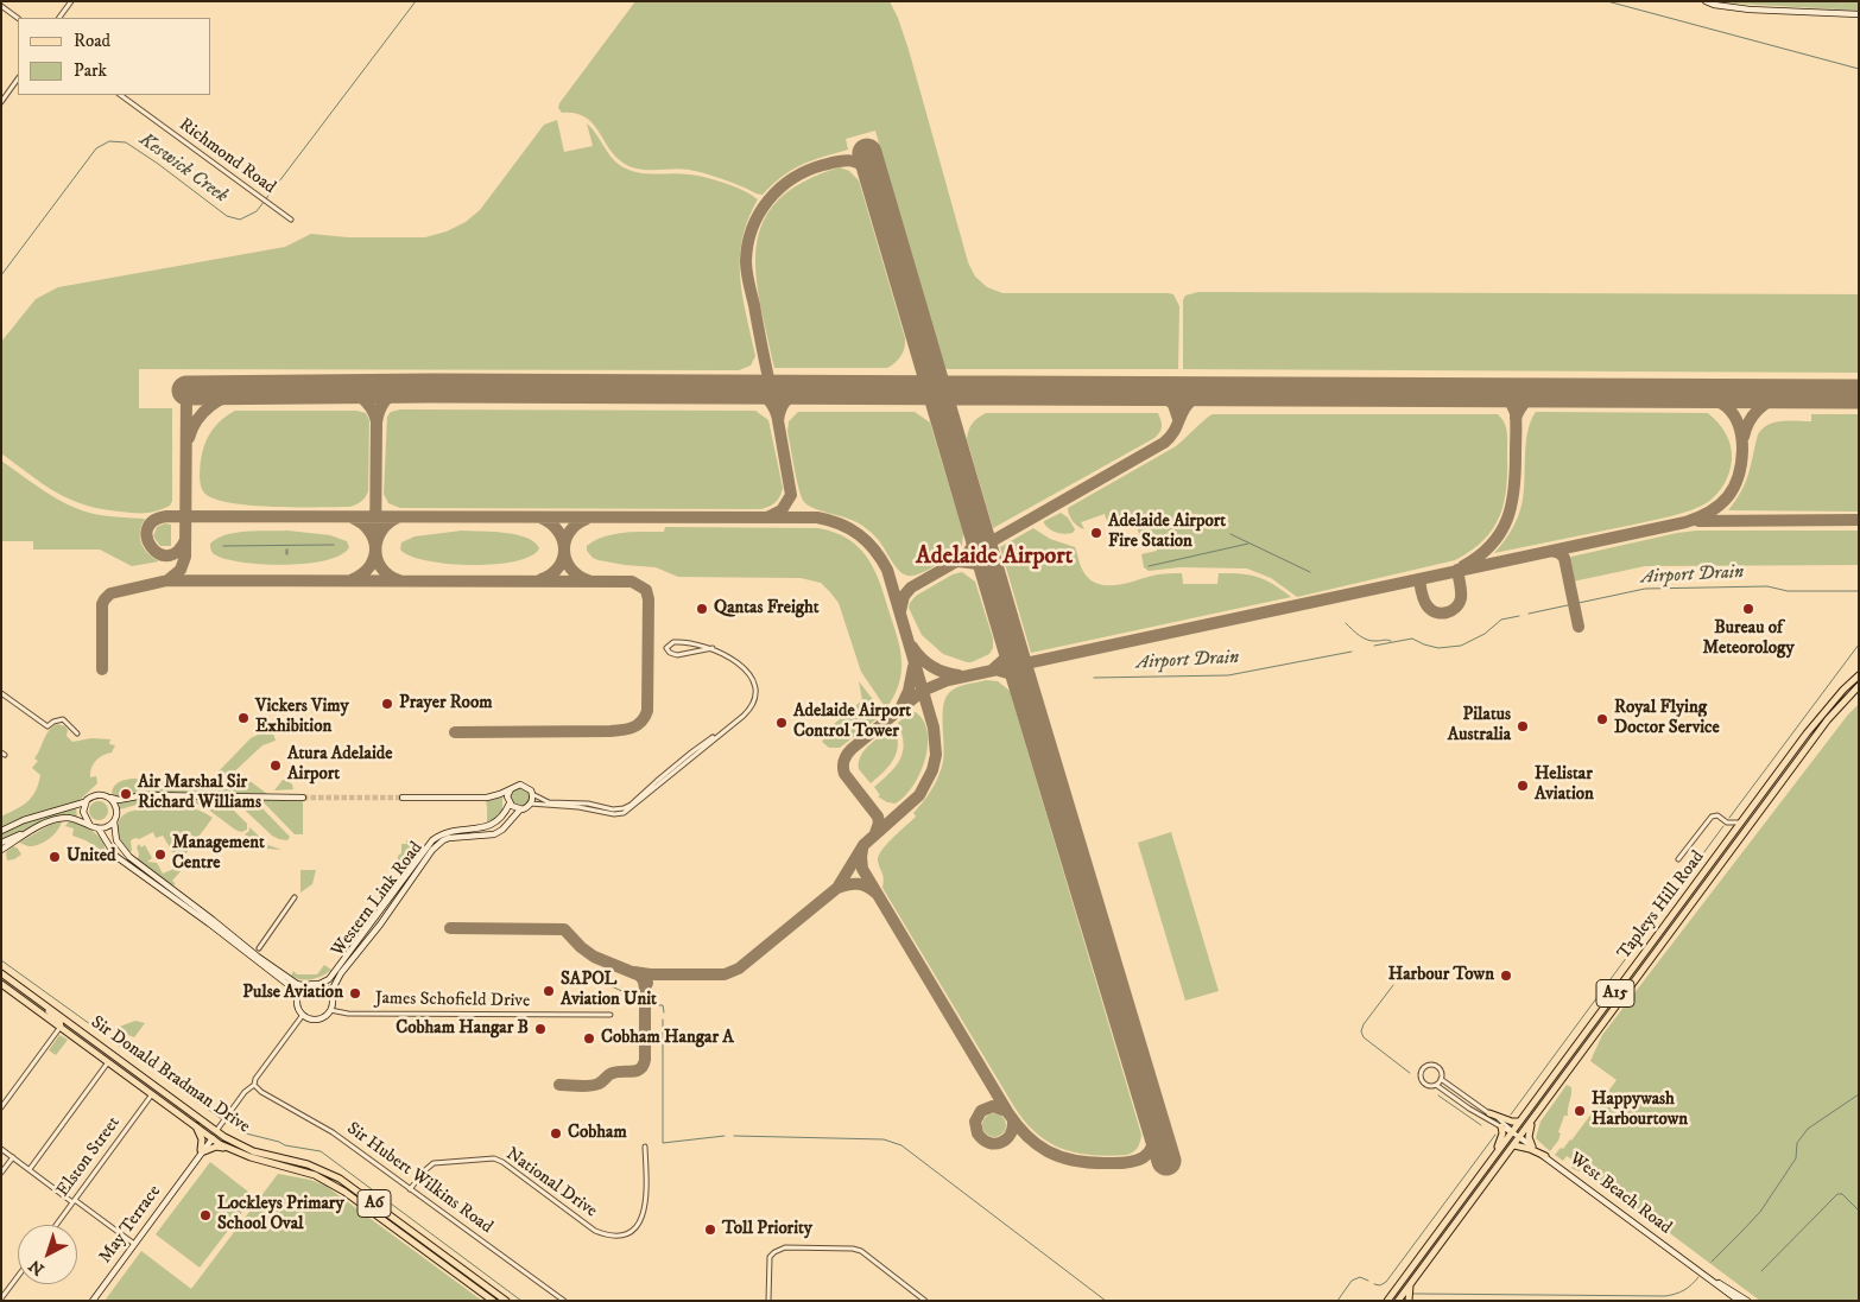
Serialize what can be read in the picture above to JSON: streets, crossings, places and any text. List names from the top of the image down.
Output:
{
  "streets": {
    "main road": [
      "Tapleys Hill Road",
      "A15",
      "Sir Donald Bradman Drive",
      "A6"
    ],
    "street": [
      "Richmond Road",
      "Western Link Road",
      "James Schofield Drive",
      "Elston Street",
      "Sir Hubert Wilkins Road",
      "National Drive",
      "West Beach Road",
      "May Terrace"
    ]
  },
  "crossings": [
    ["Western Link Road", "James Schofield Drive"],
    ["Tapleys Hill Road", "West Beach Road"],
    ["Sir Donald Bradman Drive", "Elston Street"],
    ["Sir Donald Bradman Drive", "May Terrace"],
    ["Sir Hubert Wilkins Road", "National Drive"]
  ],
  "districts": ["Adelaide Airport"],
  "water": ["Keswick Creek", "Airport Drain"],
  "places": [
    "Adelaide Airport Fire Station",
    "Qantas Freight",
    "Bureau of Meteorology",
    "Prayer Room",
    "Vickers Vimy Exhibition",
    "Royal Flying Doctor Service",
    "Adelaide Airport Control Tower",
    "Pilatus Australia",
    "Atura Adelaide Airport",
    "Helistar Aviation",
    "Air Marshal Sir Richard Williams",
    "Management Centre",
    "United",
    "Harbour Town",
    "SAPOL Aviation Unit",
    "Pulse Aviation",
    "Cobham Hangar B",
    "Cobham Hangar A",
    "Happywash Harbourtown",
    "Cobham",
    "Lockleys Primary School Oval",
    "Toll Priority"
  ],
  "legend": ["Road", "Park"],
  "north": "bottom left"
}
